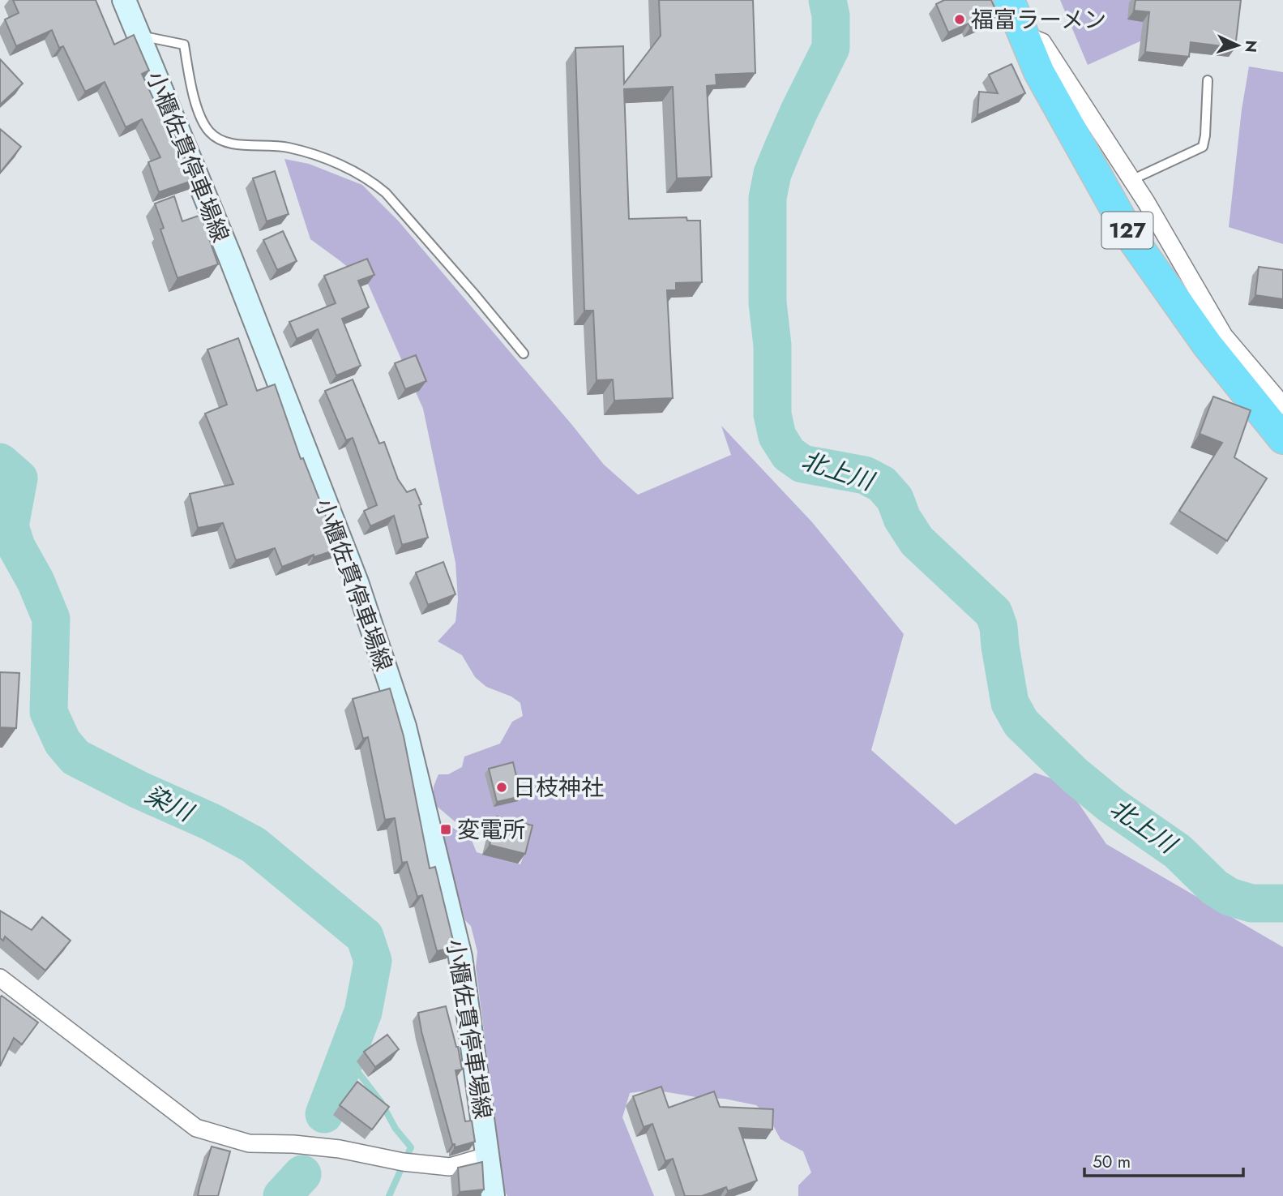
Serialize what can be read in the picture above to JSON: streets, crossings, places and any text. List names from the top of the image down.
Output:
{
  "streets": {
    "highway": ["127"],
    "main road": ["小櫃佐貫停車場線"]
  },
  "water": ["北上川", "染川"],
  "places": {
    "other": ["福富ラーメン", "日枝神社"],
    "transit": ["変電所"]
  },
  "scale_bar": "50 m",
  "north": "right"
}
